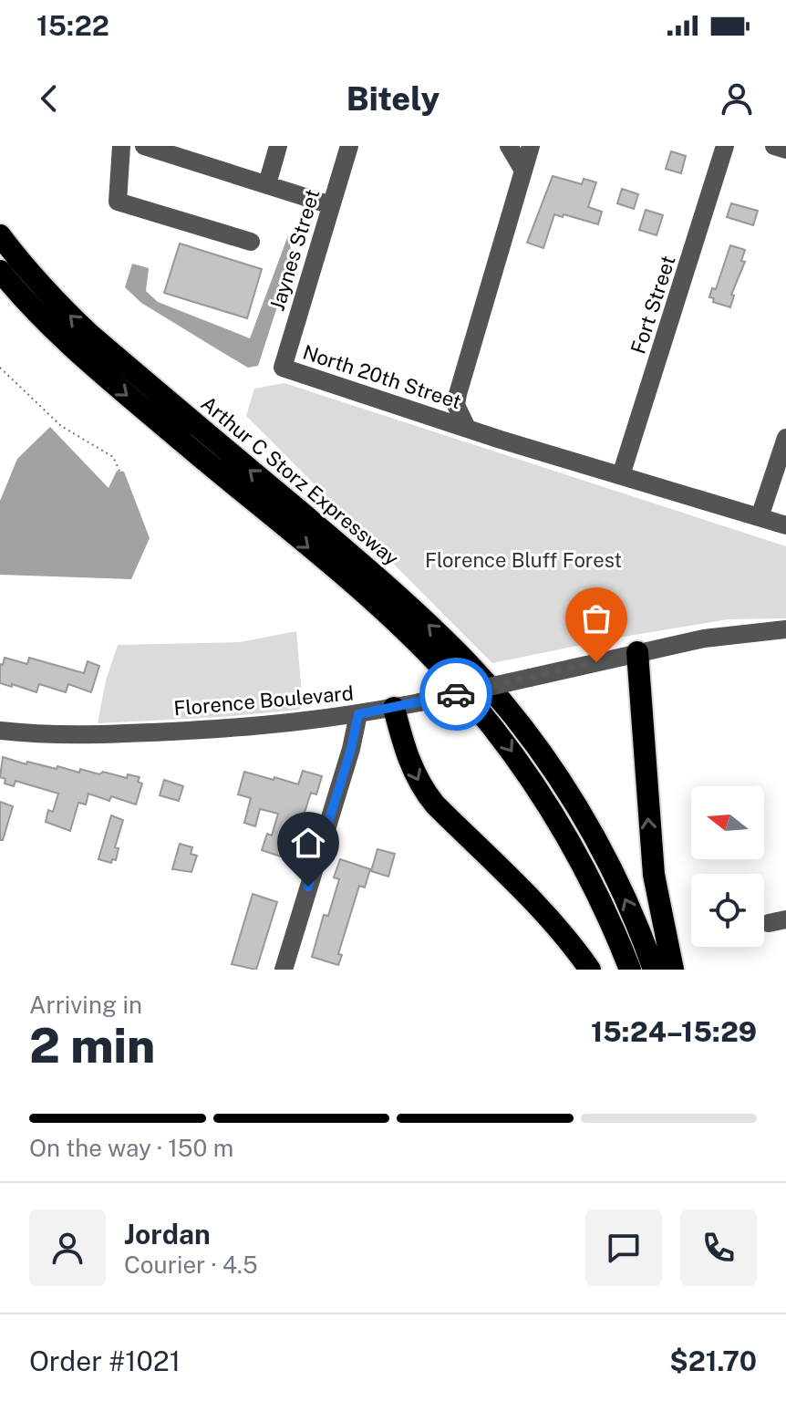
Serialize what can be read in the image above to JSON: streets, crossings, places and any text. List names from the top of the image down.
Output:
{
  "streets": {
    "highway": ["Arthur C Storz Expressway"],
    "street": [
      "Jaynes Street",
      "Fort Street",
      "North 20th Street",
      "Florence Boulevard"
    ]
  },
  "crossings": [
    ["Jaynes Street", "North 20th Street"],
    ["Fort Street", "North 20th Street"]
  ],
  "parks": ["Florence Bluff Forest"],
  "north": "left",
  "page": {
    "status": "15:22",
    "header": "Bitely",
    "heading": ["2 min", "Arriving in", "15:24–15:29"],
    "panel": [
      "Jordan",
      "Courier · 4.5",
      "Order #1021",
      "$21.70"
    ],
    "bar": "On the way · 150 m"
  }
}
